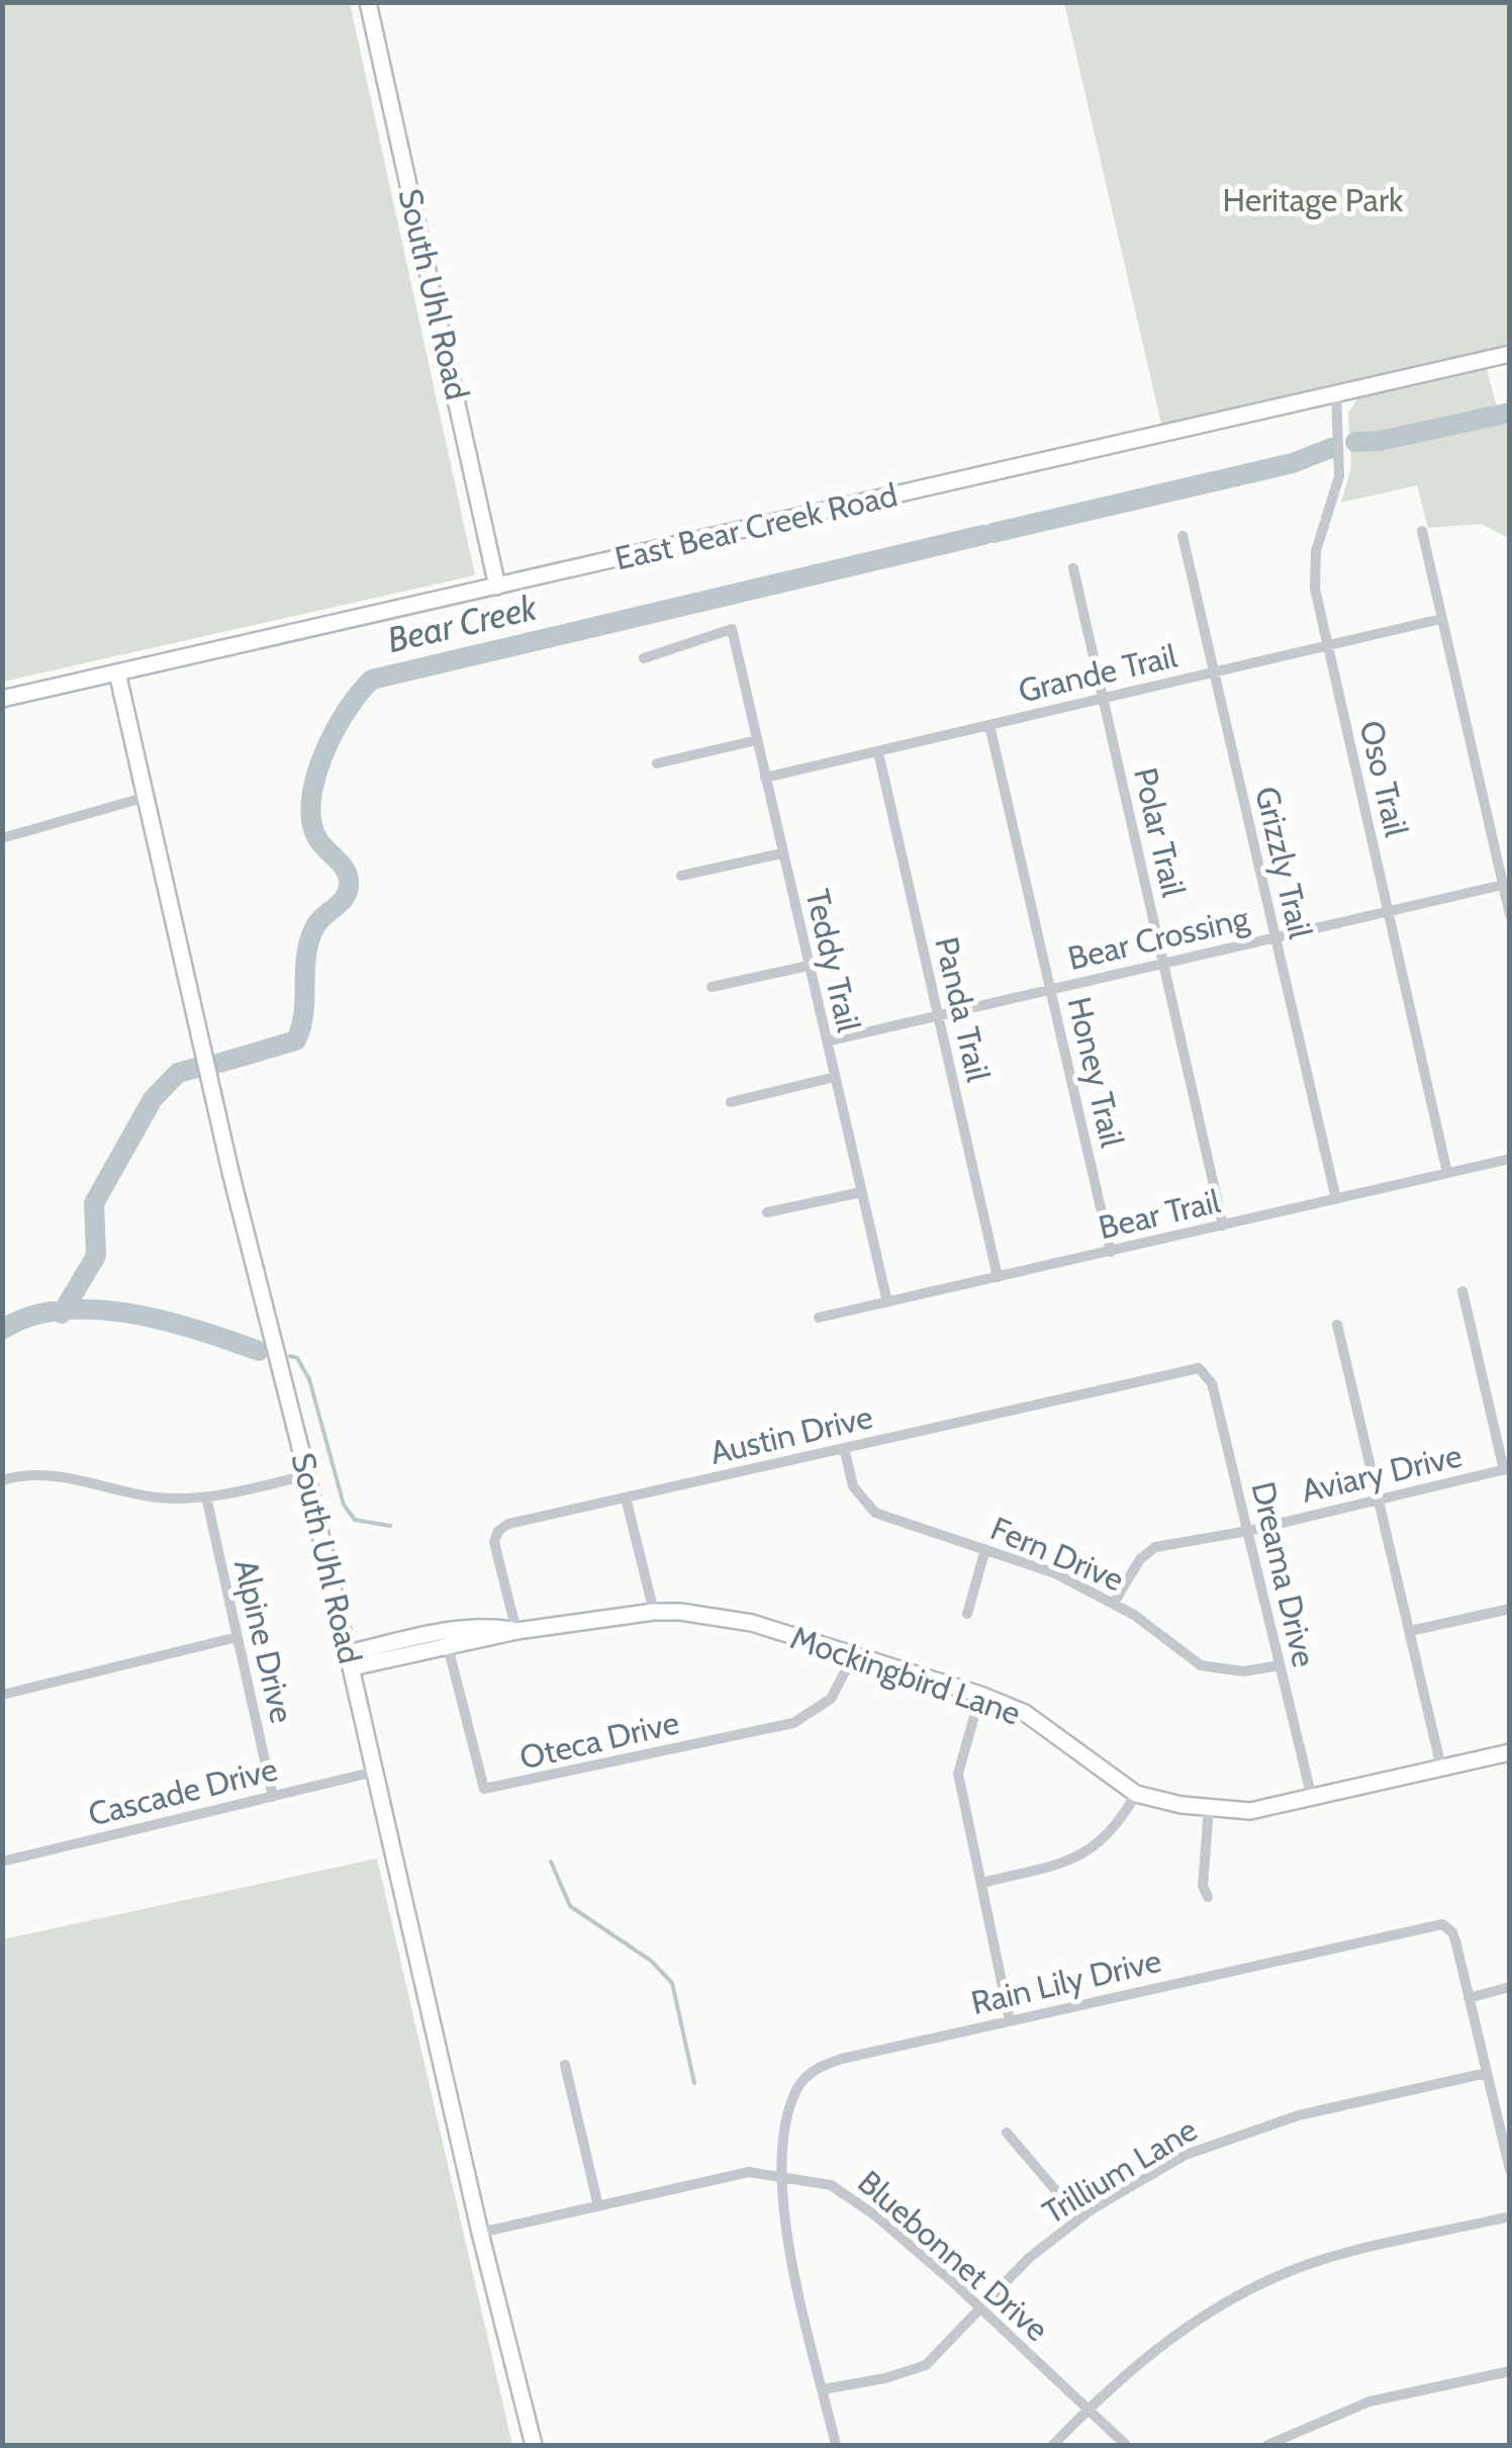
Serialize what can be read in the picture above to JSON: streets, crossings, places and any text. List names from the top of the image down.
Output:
{
  "streets": {
    "main road": ["South Uhl Road", "East Bear Creek Road", "Mockingbird Lane"],
    "street": [
      "Grande Trail",
      "Oso Trail",
      "Polar Trail",
      "Grizzly Trail",
      "Bear Crossing",
      "Teddy Trail",
      "Panda Trail",
      "Honey Trail",
      "Bear Trail",
      "Austin Drive",
      "Aviary Drive",
      "Fern Drive",
      "Dreama Drive",
      "Alpine Drive",
      "Oteca Drive",
      "Cascade Drive",
      "Rain Lily Drive",
      "Trillium Lane",
      "Bluebonnet Drive"
    ]
  },
  "crossings": [
    ["South Uhl Road", "East Bear Creek Road"],
    ["South Uhl Road", "Mockingbird Lane"],
    ["South Uhl Road", "Cascade Drive"],
    ["South Uhl Road", "Bluebonnet Drive"],
    ["East Bear Creek Road", "Oso Trail"],
    ["Grande Trail", "Oso Trail"],
    ["Grande Trail", "Polar Trail"],
    ["Grande Trail", "Grizzly Trail"],
    ["Grande Trail", "Teddy Trail"],
    ["Grande Trail", "Panda Trail"],
    ["Grande Trail", "Honey Trail"],
    ["Oso Trail", "Bear Crossing"],
    ["Oso Trail", "Bear Trail"],
    ["Polar Trail", "Bear Crossing"],
    ["Polar Trail", "Bear Trail"],
    ["Grizzly Trail", "Bear Crossing"],
    ["Grizzly Trail", "Bear Trail"],
    ["Bear Crossing", "Teddy Trail"],
    ["Bear Crossing", "Panda Trail"],
    ["Bear Crossing", "Honey Trail"],
    ["Teddy Trail", "Bear Trail"],
    ["Panda Trail", "Bear Trail"],
    ["Honey Trail", "Bear Trail"],
    ["Austin Drive", "Fern Drive"],
    ["Austin Drive", "Dreama Drive"],
    ["Austin Drive", "Mockingbird Lane"],
    ["Aviary Drive", "Fern Drive"],
    ["Aviary Drive", "Dreama Drive"],
    ["Fern Drive", "Dreama Drive"],
    ["Dreama Drive", "Mockingbird Lane"],
    ["Alpine Drive", "Cascade Drive"],
    ["Mockingbird Lane", "Oteca Drive"],
    ["Rain Lily Drive", "Bluebonnet Drive"],
    ["Trillium Lane", "Bluebonnet Drive"]
  ],
  "water": ["Bear Creek"],
  "parks": ["Heritage Park"]
}
